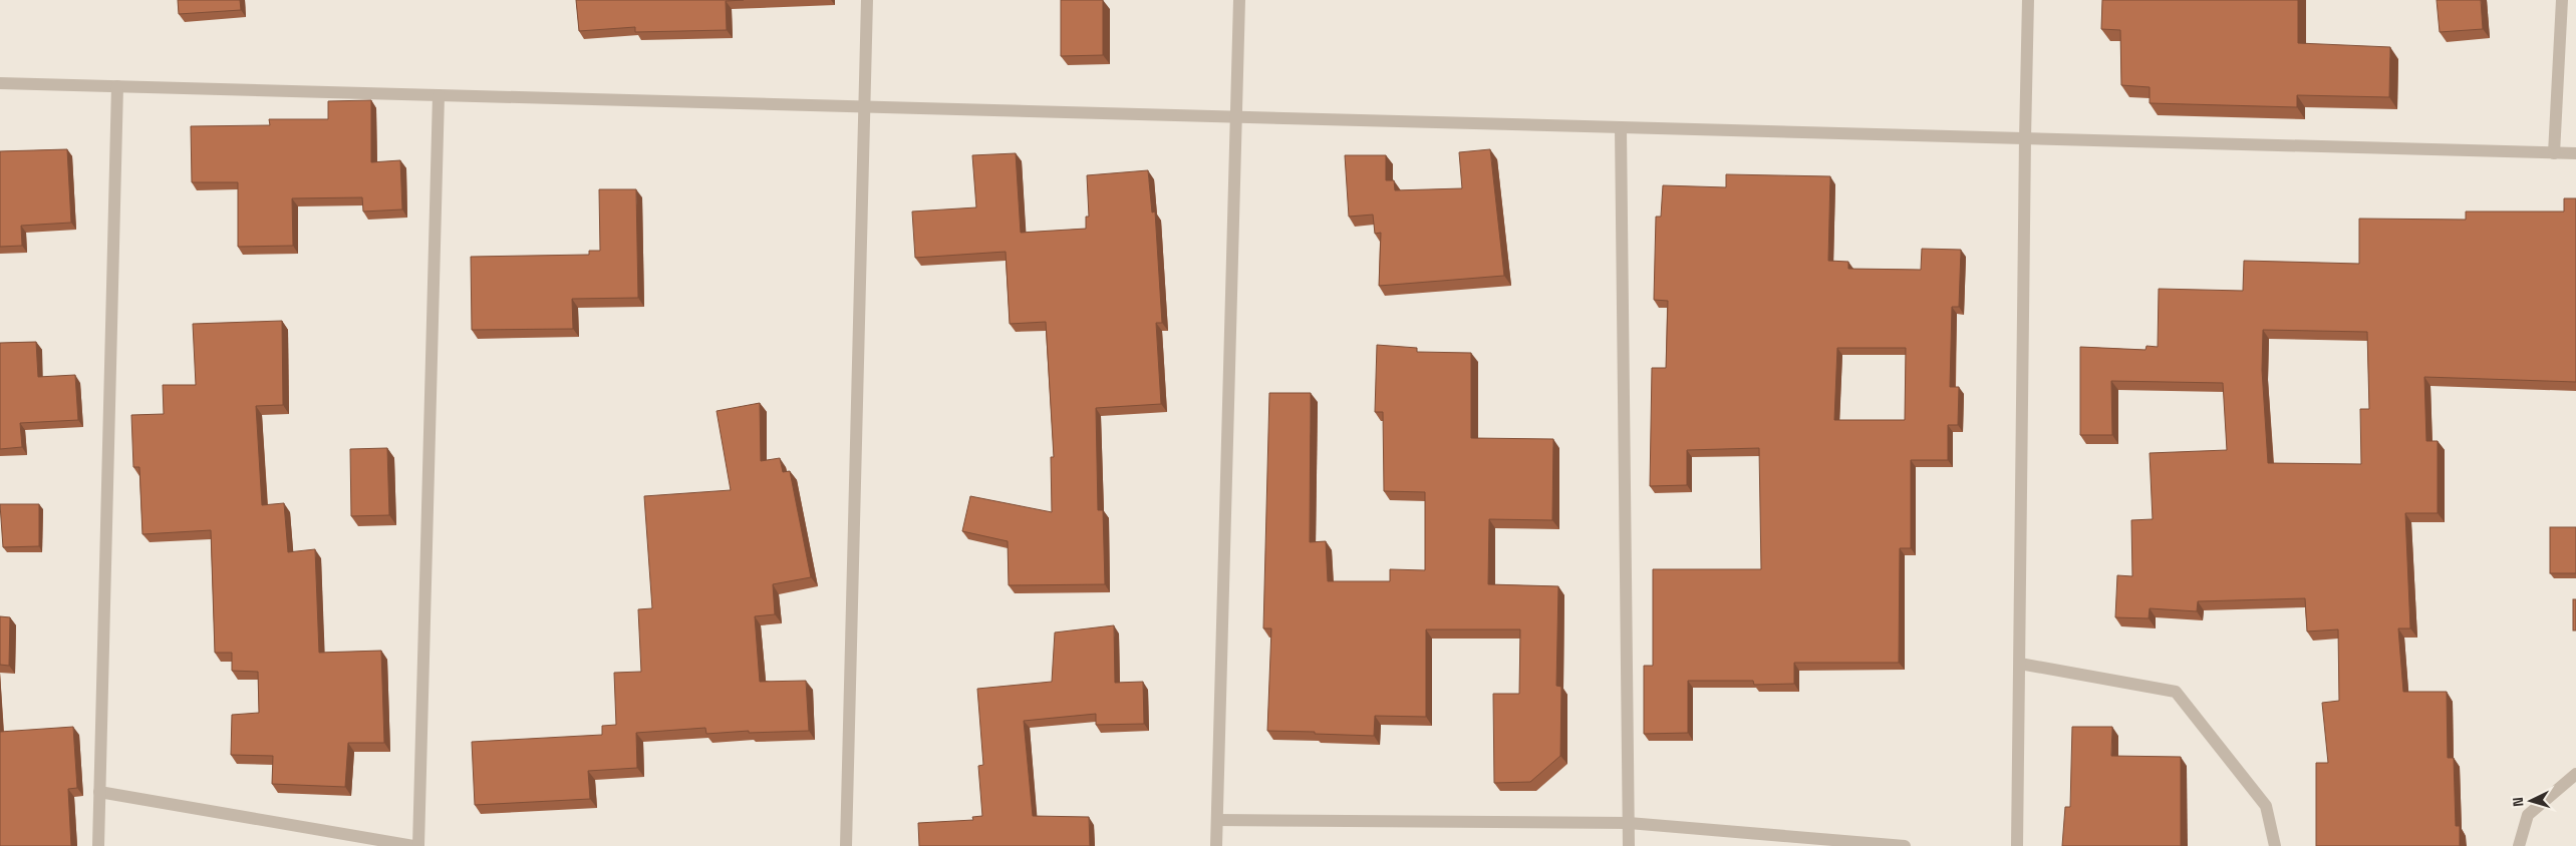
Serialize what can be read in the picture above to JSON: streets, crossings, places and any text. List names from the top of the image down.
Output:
{
  "north": "left"
}
